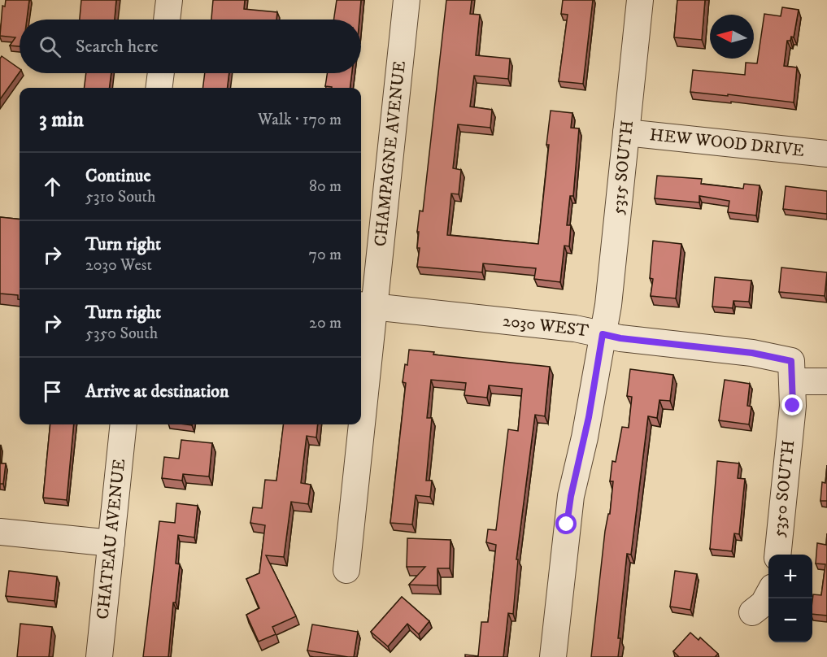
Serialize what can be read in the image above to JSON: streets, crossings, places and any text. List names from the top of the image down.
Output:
{
  "streets": {
    "street": [
      "HEW WOOD DRIVE",
      "CHAMPAGNE AVENUE",
      "5315 SOUTH",
      "2030 WEST",
      "5350 SOUTH",
      "CHATEAU AVENUE"
    ]
  },
  "crossings": [
    ["HEW WOOD DRIVE", "5315 SOUTH"],
    ["CHAMPAGNE AVENUE", "2030 WEST"],
    ["5315 SOUTH", "2030 WEST"],
    ["2030 WEST", "5350 SOUTH"]
  ],
  "north": "left",
  "page": {
    "search": "Search here",
    "heading": ["3 min", "Walk · 170 m"],
    "list": [
      ["Continue", "5310 South", "80 m"],
      ["Turn right", "2030 West", "70 m"],
      ["Turn right", "5350 South", "20 m"],
      "Arrive at destination"
    ],
    "map_buttons": ["+", "−"]
  }
}
